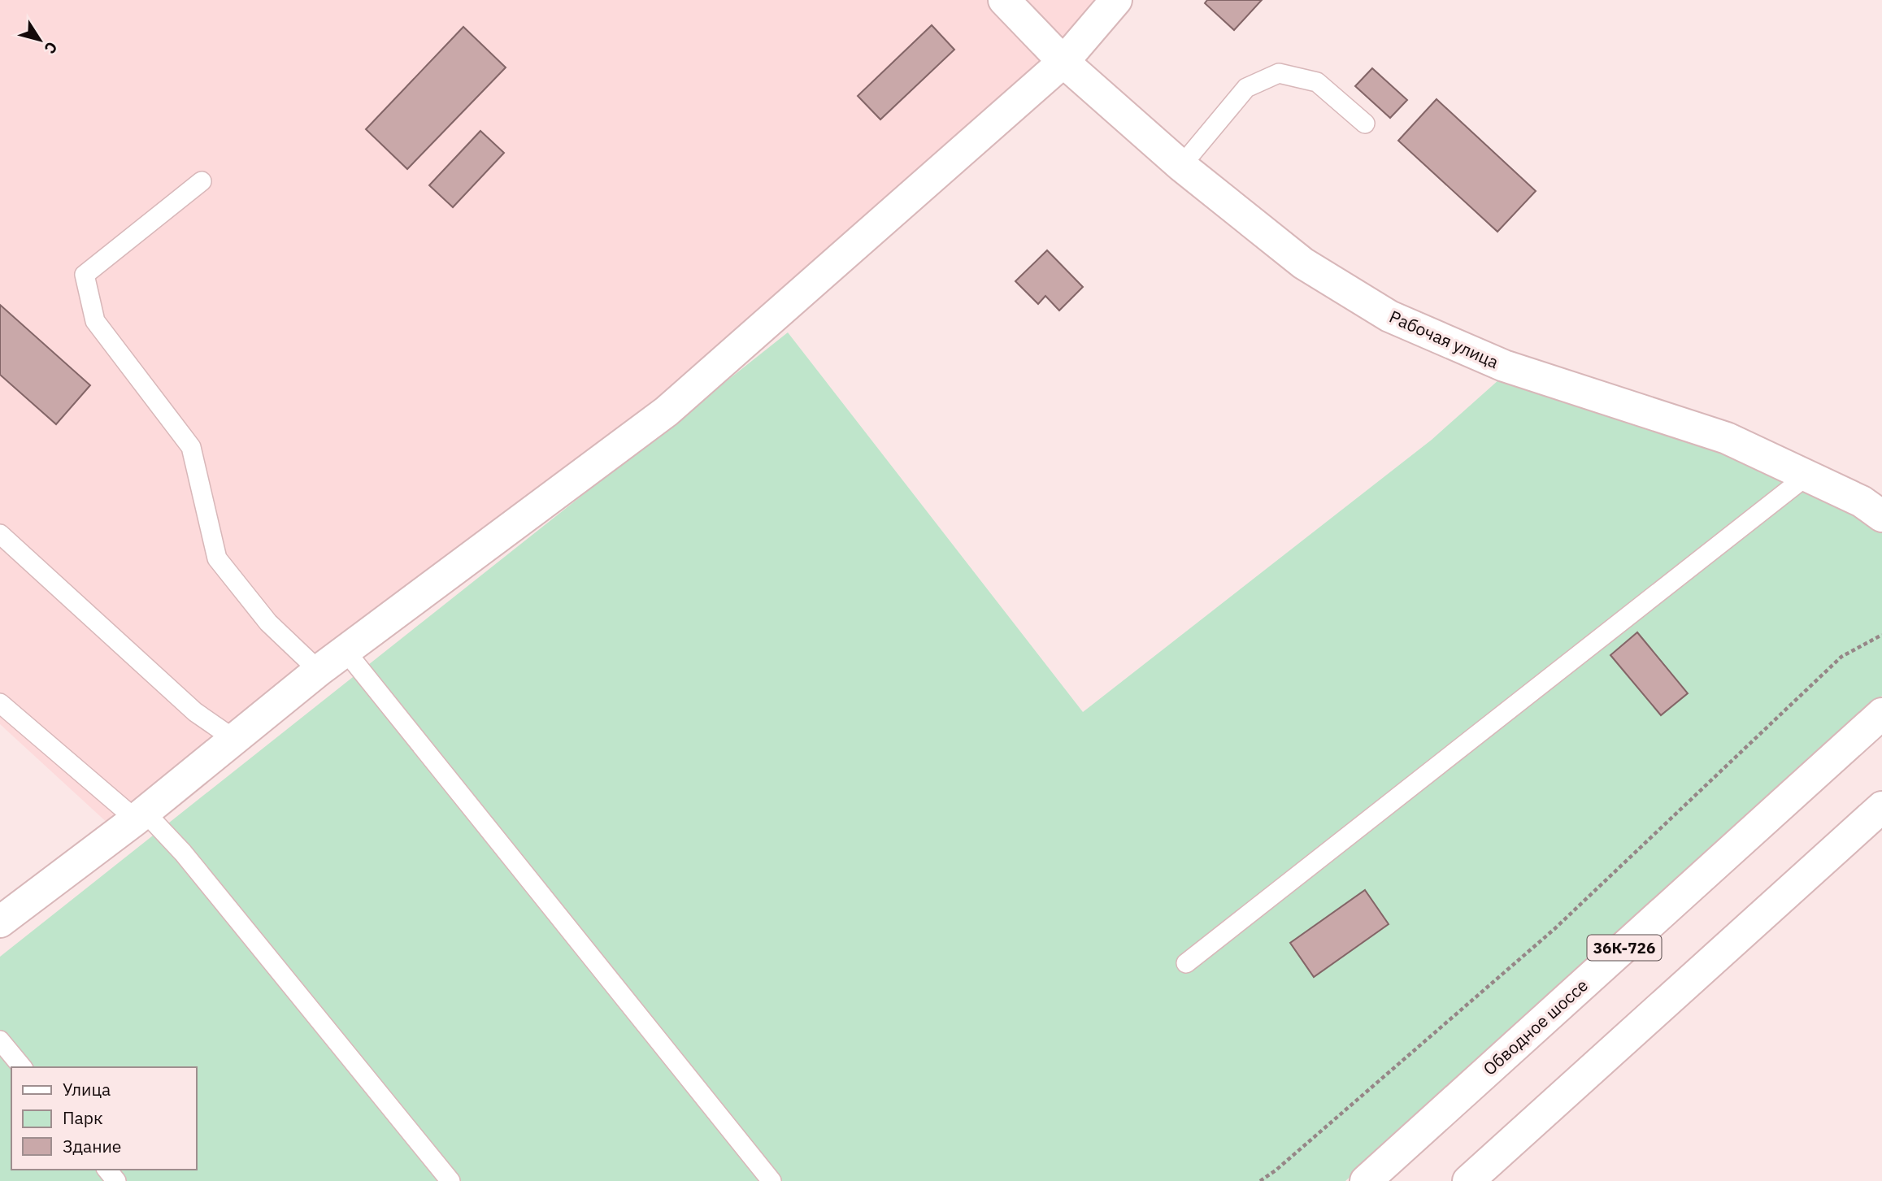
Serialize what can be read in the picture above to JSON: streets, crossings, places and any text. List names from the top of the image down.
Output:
{
  "streets": {
    "street": ["Рабочая улица", "36К-726", "Обводное шоссе"]
  },
  "legend": ["Улица", "Парк", "Здание"],
  "north": "bottom right"
}
